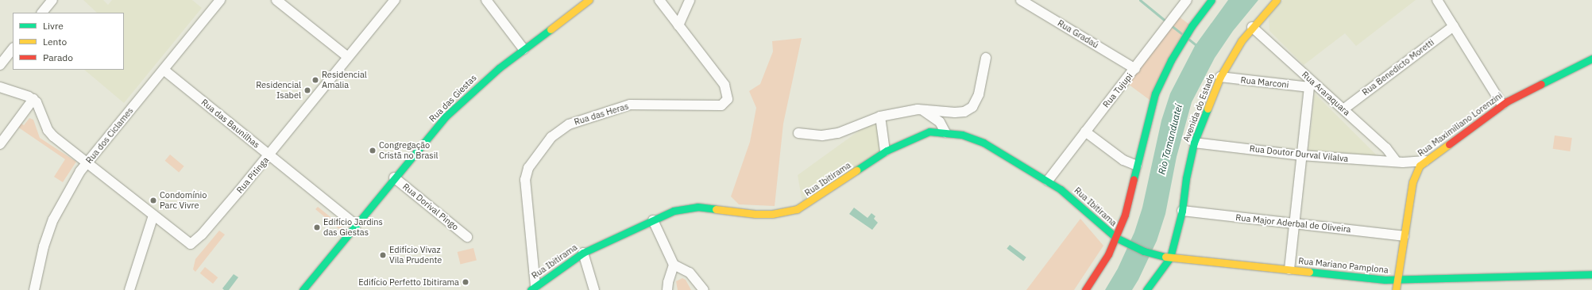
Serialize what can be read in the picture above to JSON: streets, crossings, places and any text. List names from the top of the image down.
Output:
{
  "streets": {
    "main road": [
      "Rua das Giestas",
      "Avenida do Estado",
      "Rua Maximiliano Lorenzini",
      "Rua Ibitirama",
      "Rua Mariano Pamplona"
    ],
    "street": [
      "Rua Gradaú",
      "Rua Benedicto Moretti",
      "Rua Marconi",
      "Rua Tujupi",
      "Rua Araraquara",
      "Rua das Heras",
      "Rua das Baunilhas",
      "Rua dos Ciclames",
      "Rua Doutor Durval Vilalva",
      "Rua Pitinga",
      "Rua Dorival Pingo",
      "Rua Major Aderbal de Oliveira"
    ]
  },
  "crossings": [
    ["Rua Gradaú", "Rua Tujupi"],
    ["Rua Benedicto Moretti", "Rua Araraquara"],
    ["Rua Marconi", "Rua Araraquara"],
    ["Rua Marconi", "Avenida do Estado"],
    ["Rua Tujupi", "Rua Ibitirama"],
    ["Rua Araraquara", "Avenida do Estado"],
    ["Rua Araraquara", "Rua Doutor Durval Vilalva"],
    ["Rua das Giestas", "Rua das Baunilhas"],
    ["Rua das Giestas", "Rua Dorival Pingo"],
    ["Avenida do Estado", "Rua Doutor Durval Vilalva"],
    ["Avenida do Estado", "Rua Major Aderbal de Oliveira"],
    ["Avenida do Estado", "Rua Mariano Pamplona"],
    ["Rua das Heras", "Rua Ibitirama"],
    ["Rua das Baunilhas", "Rua dos Ciclames"],
    ["Rua das Baunilhas", "Rua Pitinga"],
    ["Rua Maximiliano Lorenzini", "Rua Doutor Durval Vilalva"],
    ["Rua Maximiliano Lorenzini", "Rua Major Aderbal de Oliveira"],
    ["Rua Maximiliano Lorenzini", "Rua Mariano Pamplona"],
    ["Rua dos Ciclames", "Rua Pitinga"],
    ["Rua Ibitirama", "Rua Mariano Pamplona"]
  ],
  "water": ["Rio Tamanduateí"],
  "places": [
    "Residencial Amalia",
    "Residencial Isabel",
    "Congregação Cristã no Brasil",
    "Condomínio Parc Vivre",
    "Edifício Jardins das Giestas",
    "Edifício Vivaz Vila Prudente",
    "Edifício Perfetto Ibitirama"
  ],
  "legend": ["Livre", "Lento", "Parado"]
}
